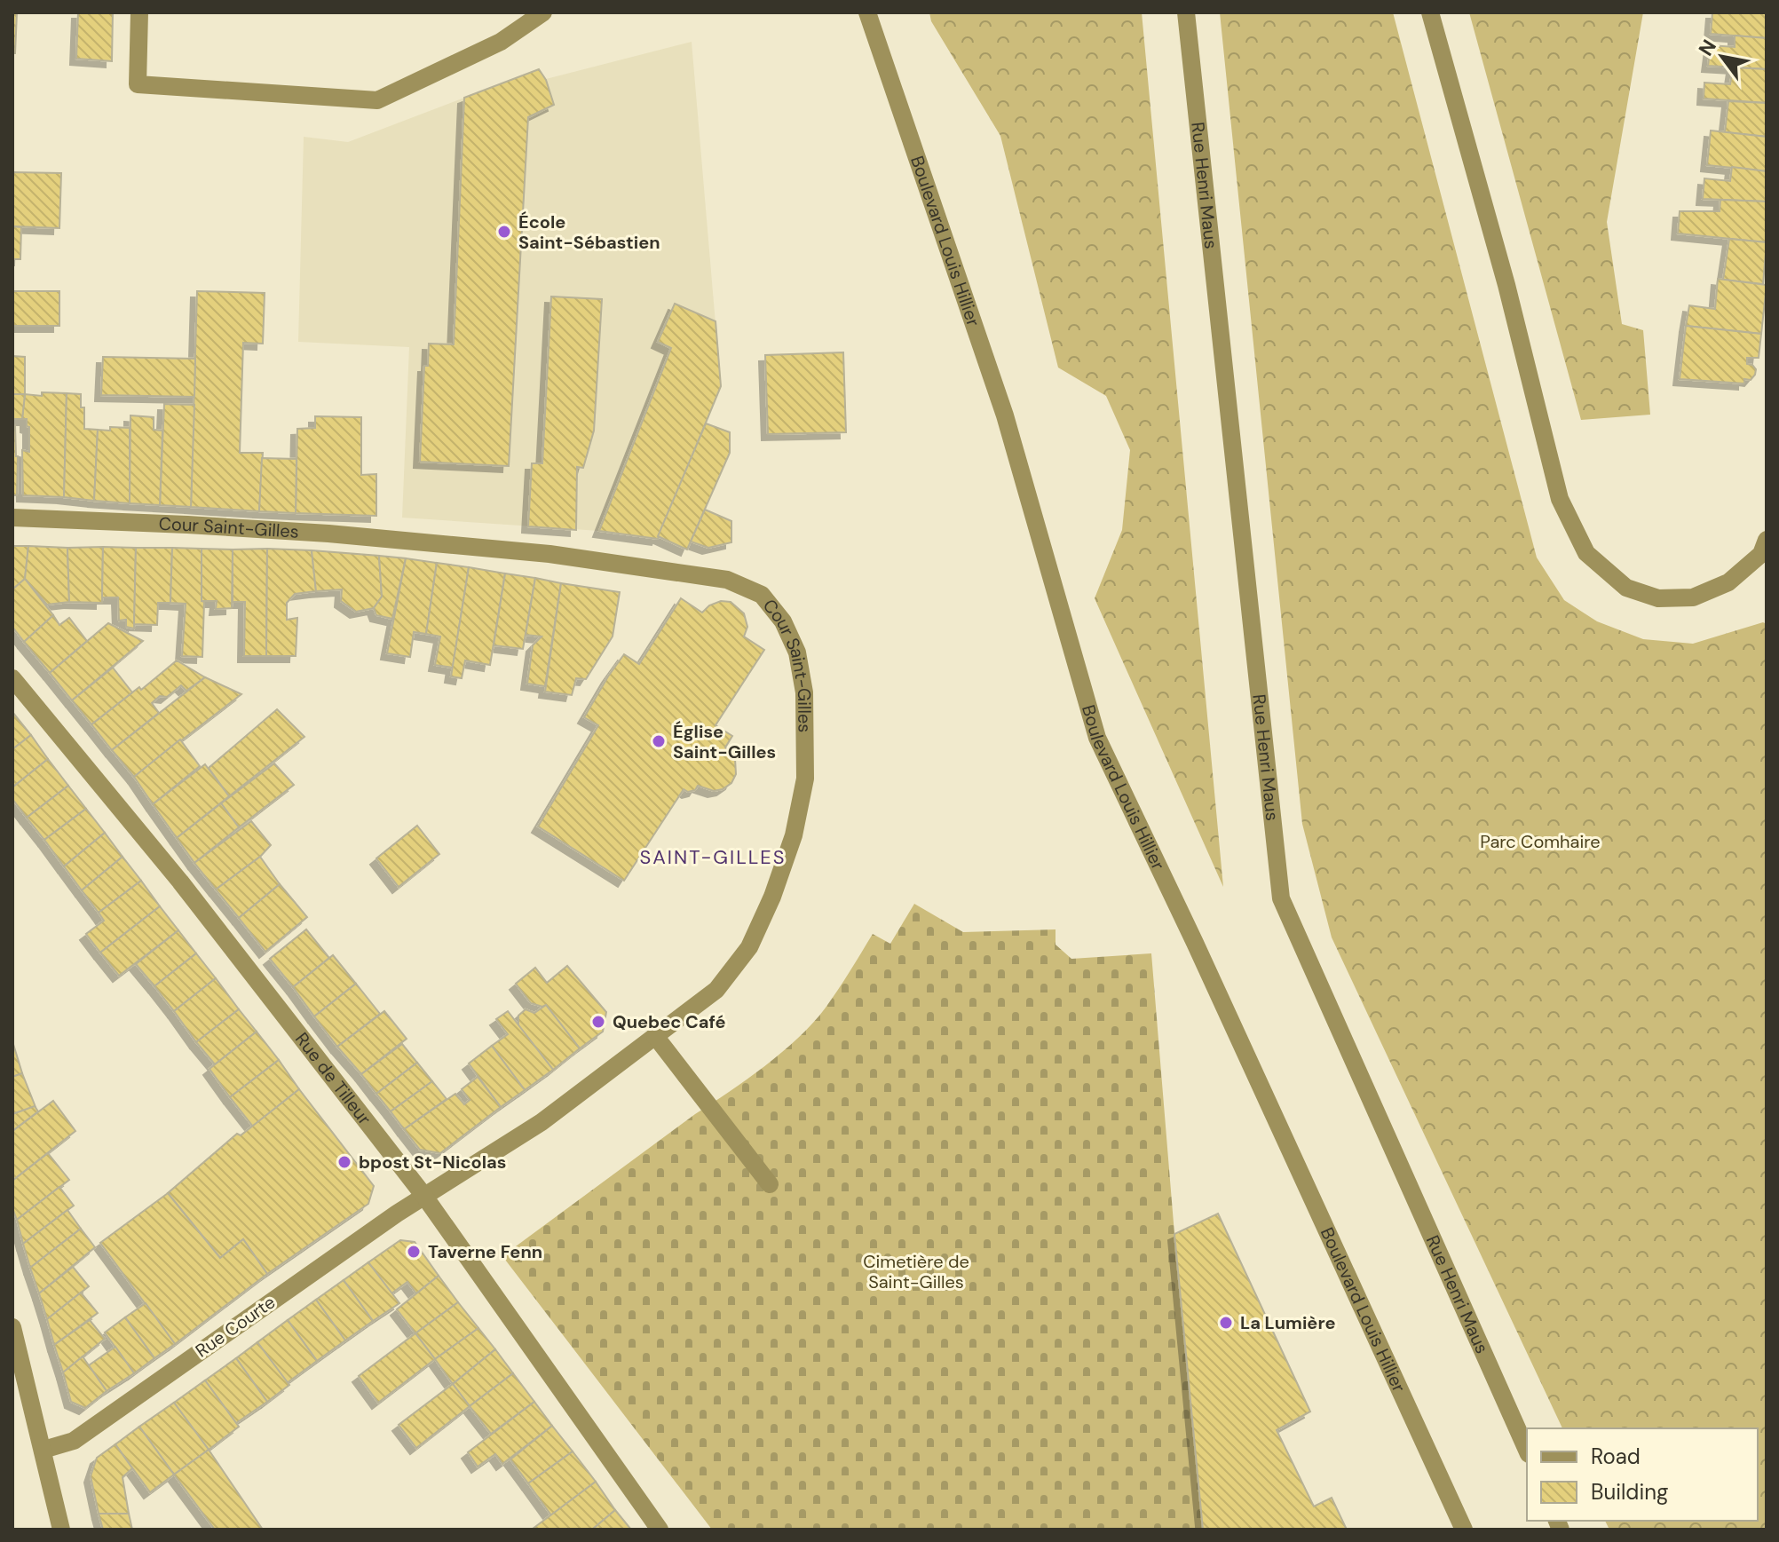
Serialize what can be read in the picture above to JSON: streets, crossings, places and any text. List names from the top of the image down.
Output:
{
  "streets": {
    "street": [
      "Rue Henri Maus",
      "Boulevard Louis Hillier",
      "Cour Saint-Gilles",
      "Rue de Tilleur",
      "Rue Courte"
    ]
  },
  "crossings": [
    ["Cour Saint-Gilles", "Rue de Tilleur"],
    ["Cour Saint-Gilles", "Rue Courte"],
    ["Rue de Tilleur", "Rue Courte"]
  ],
  "districts": ["SAINT-GILLES"],
  "parks": ["Parc Comhaire", "Cimetière de Saint-Gilles"],
  "places": [
    "École Saint-Sébastien",
    "Église Saint-Gilles",
    "Quebec Café",
    "bpost St-Nicolas",
    "Taverne Fenn",
    "La Lumière"
  ],
  "legend": ["Road", "Building"],
  "north": "top left"
}
